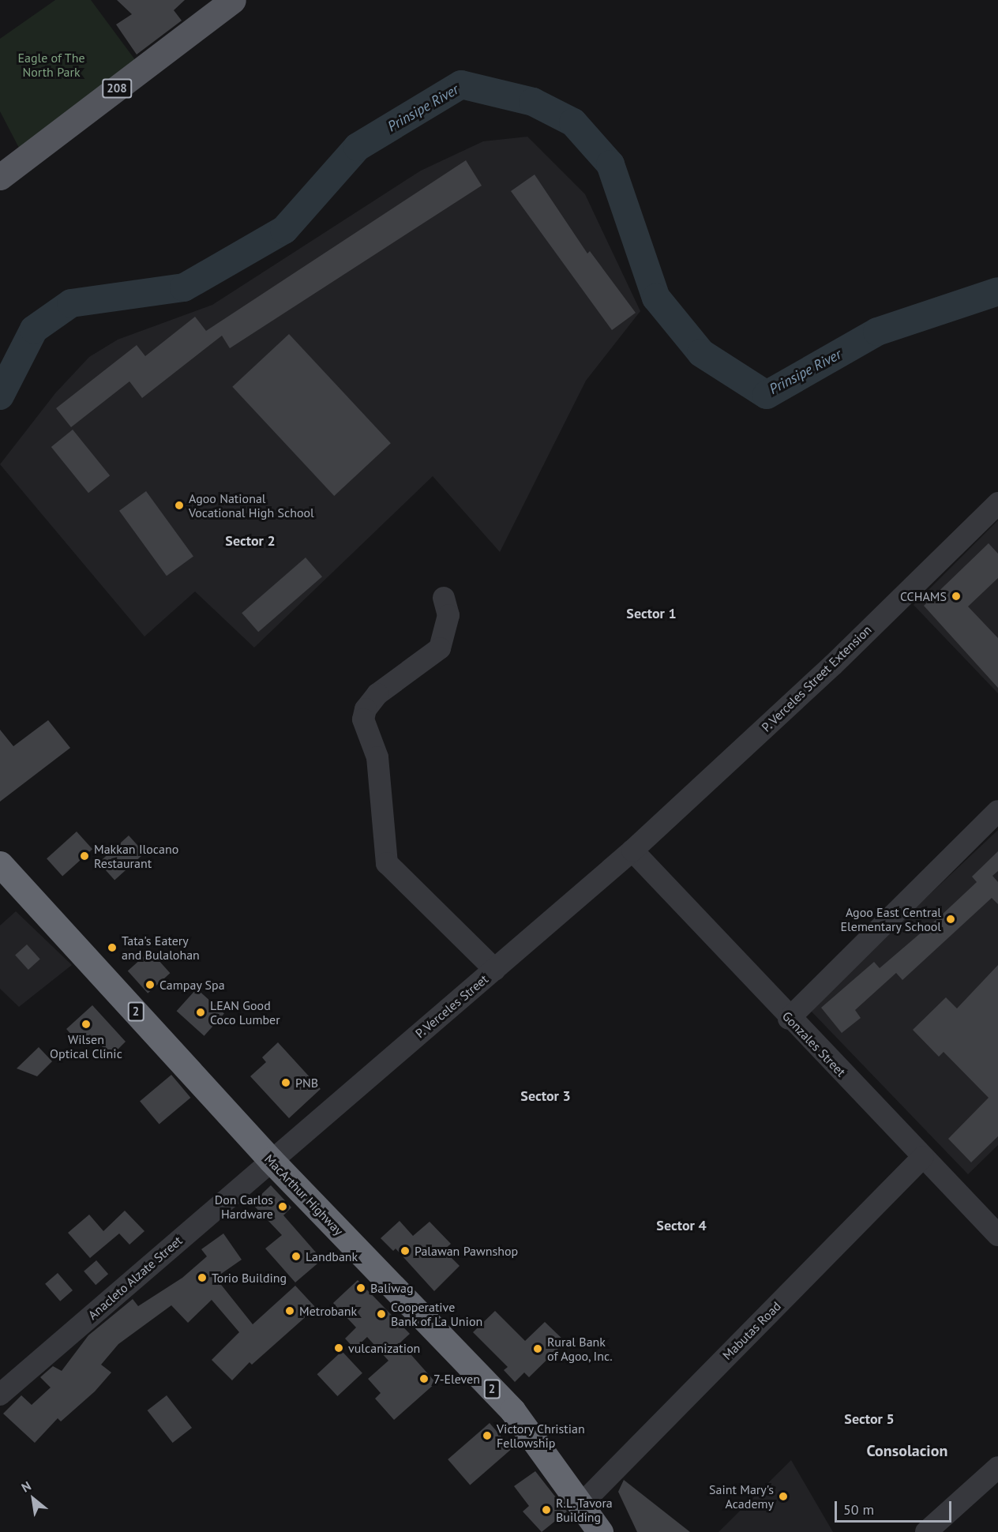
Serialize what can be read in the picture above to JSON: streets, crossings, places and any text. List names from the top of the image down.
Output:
{
  "streets": {
    "highway": ["2", "MacArthur Highway"],
    "main road": ["208"],
    "street": [
      "P. Verceles Street Extension",
      "P. Verceles Street",
      "Gonzales Street",
      "Anacleto Alzate Street",
      "Mabutas Road"
    ]
  },
  "crossings": [
    ["P. Verceles Street Extension", "P. Verceles Street"],
    ["P. Verceles Street Extension", "Gonzales Street"],
    ["P. Verceles Street", "Gonzales Street"],
    ["P. Verceles Street", "MacArthur Highway"],
    ["P. Verceles Street", "Anacleto Alzate Street"],
    ["Gonzales Street", "Mabutas Road"],
    ["MacArthur Highway", "Anacleto Alzate Street"],
    ["MacArthur Highway", "Mabutas Road"]
  ],
  "districts": [
    "Sector 2",
    "Sector 1",
    "Sector 3",
    "Sector 4",
    "Sector 5",
    "Consolacion"
  ],
  "water": ["Prinsipe River"],
  "parks": ["Eagle of The North Park"],
  "places": [
    "Agoo National Vocational High School",
    "CCHAMS",
    "Makkan Ilocano Restaurant",
    "Agoo East Central Elementary School",
    "Tata's Eatery and Bulalohan",
    "Campay Spa",
    "LEAN Good Coco Lumber",
    "Wilsen Optical Clinic",
    "PNB",
    "Don Carlos Hardware",
    "Palawan Pawnshop",
    "Landbank",
    "Torio Building",
    "Baliwag",
    "Metrobank",
    "Cooperative Bank of La Union",
    "vulcanization",
    "Rural Bank of Agoo, Inc.",
    "7-Eleven",
    "Victory Christian Fellowship",
    "Saint Mary's Academy",
    "R.L. Tavora Building"
  ],
  "scale_bar": "50 m",
  "north": "top left"
}
